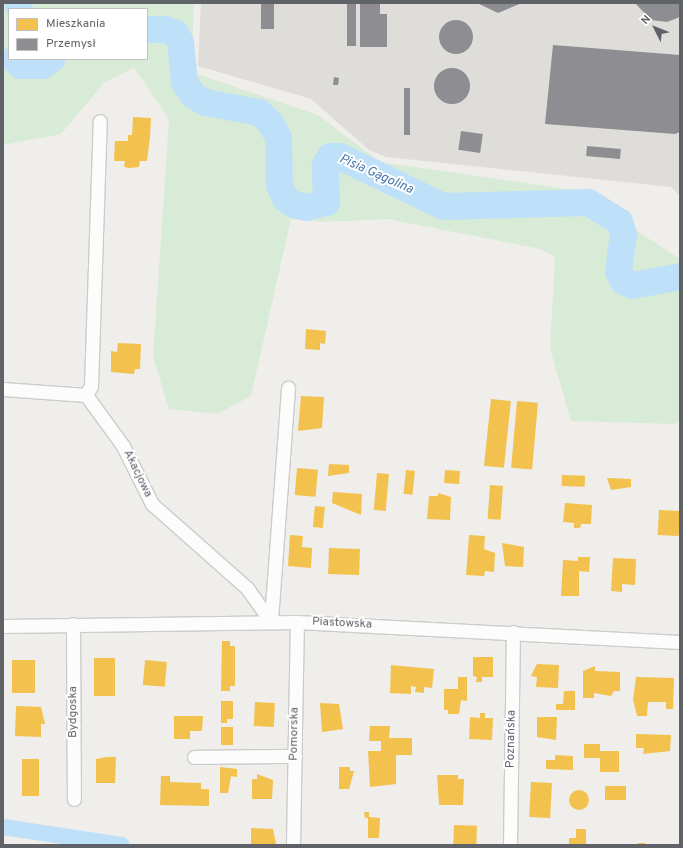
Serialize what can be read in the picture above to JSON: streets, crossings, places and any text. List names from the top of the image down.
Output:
{
  "streets": {
    "street": [
      "Akacjowa",
      "Piastowska",
      "Bydgoska",
      "Pomorska",
      "Poznańska"
    ]
  },
  "crossings": [
    ["Akacjowa", "Piastowska"],
    ["Piastowska", "Bydgoska"],
    ["Piastowska", "Pomorska"],
    ["Piastowska", "Poznańska"]
  ],
  "water": ["Pisia Gągolina"],
  "legend": ["Mieszkania", "Przemysł"],
  "north": "top left"
}
